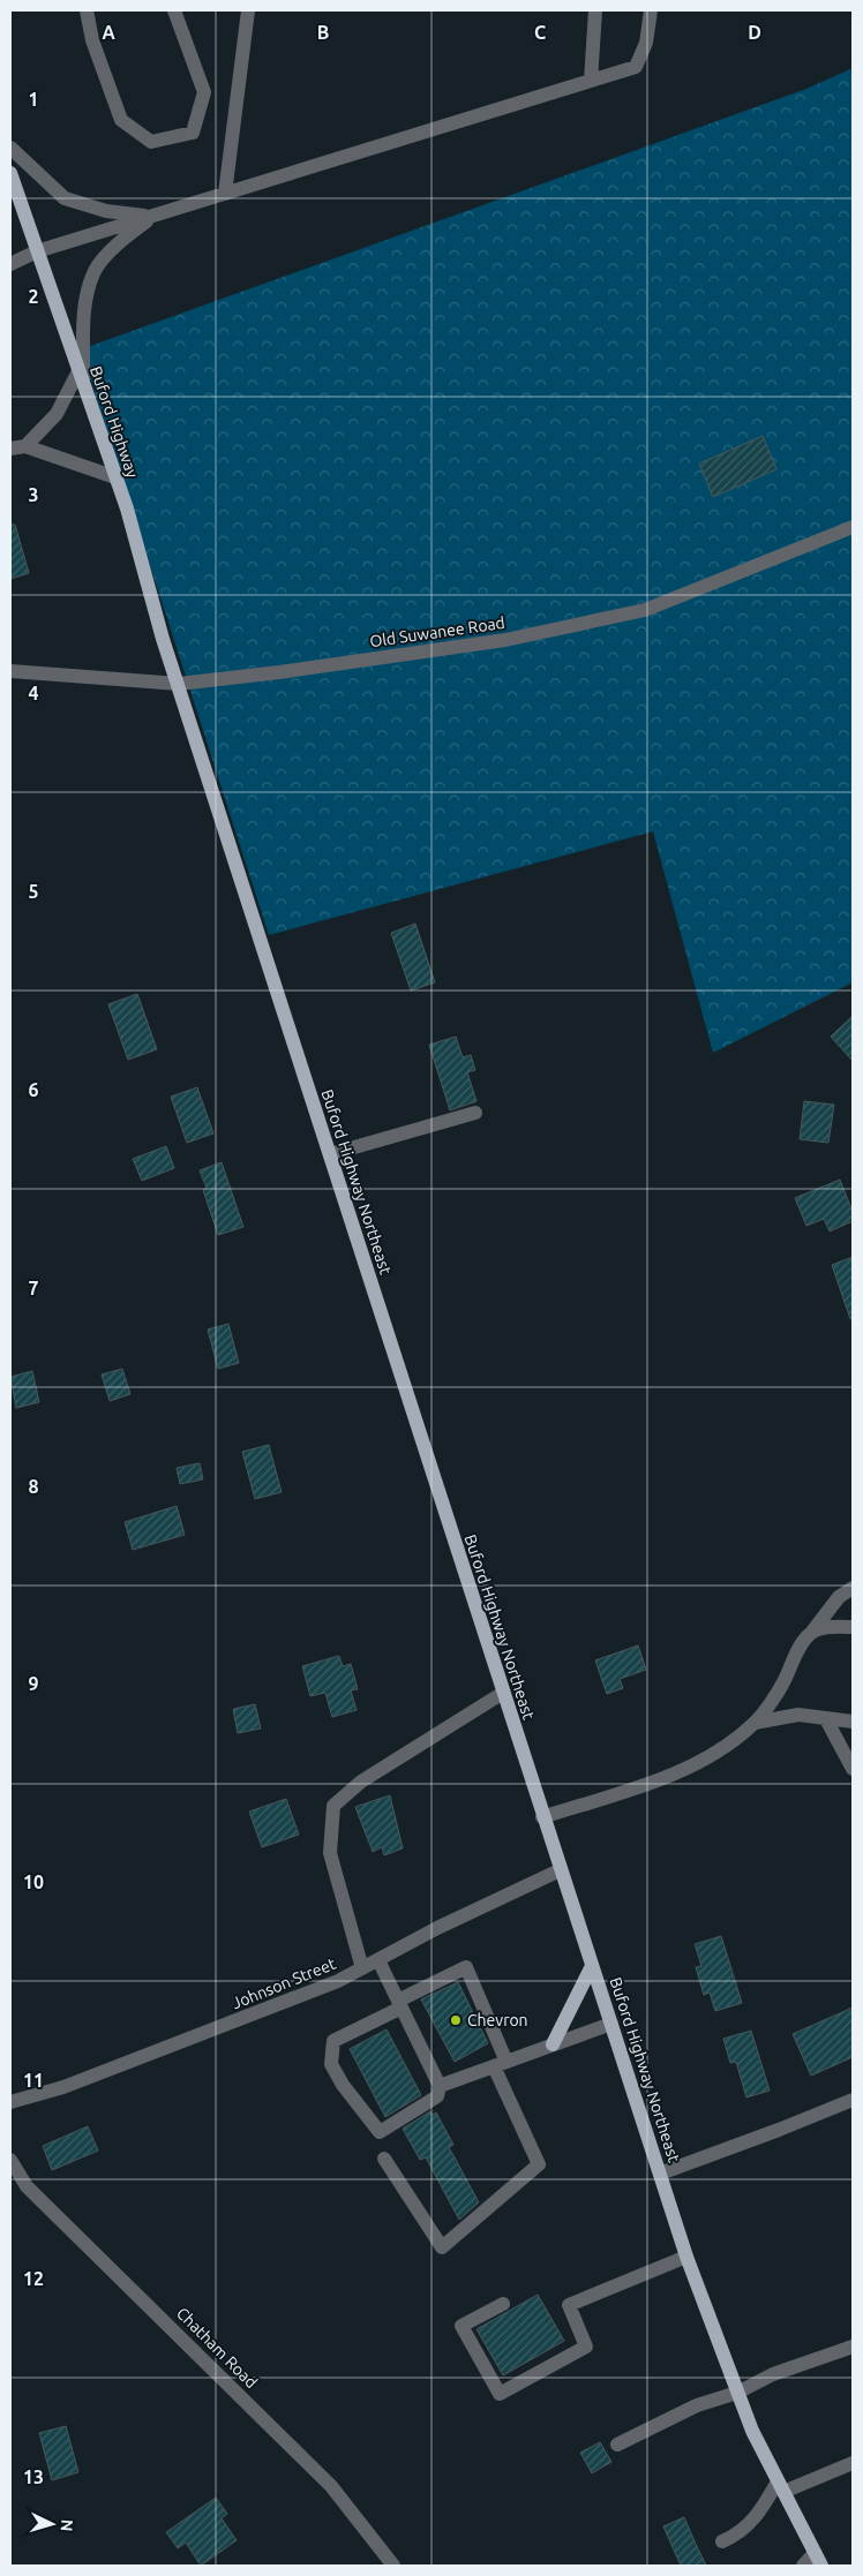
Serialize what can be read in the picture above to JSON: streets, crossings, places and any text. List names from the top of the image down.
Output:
{
  "streets": {
    "main road": ["Buford Highway", "Buford Highway Northeast"],
    "street": ["Old Suwanee Road", "Johnson Street", "Chatham Road"]
  },
  "crossings": [
    ["Buford Highway", "Old Suwanee Road"],
    ["Buford Highway", "Buford Highway Northeast"],
    ["Old Suwanee Road", "Buford Highway Northeast"],
    ["Buford Highway Northeast", "Johnson Street"]
  ],
  "places": ["Chevron"],
  "north": "right",
  "grid": {
    "columns": [
      "A",
      "B",
      "C",
      "D"
    ],
    "rows": [
      "1",
      "2",
      "3",
      "4",
      "5",
      "6",
      "7",
      "8",
      "9",
      "10",
      "11",
      "12",
      "13"
    ]
  }
}
